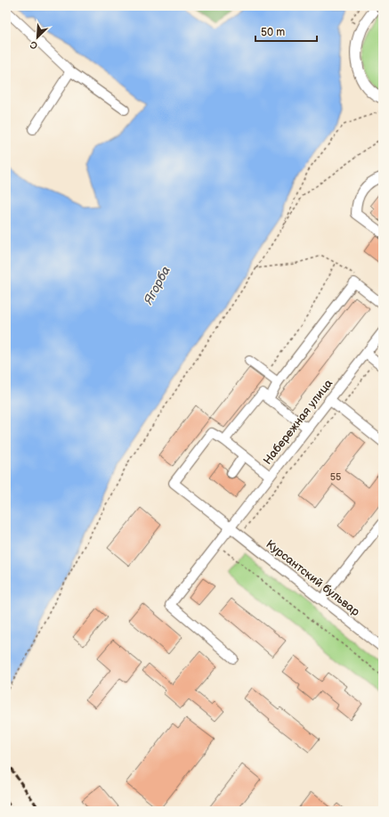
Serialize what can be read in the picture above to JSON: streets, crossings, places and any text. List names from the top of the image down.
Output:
{
  "streets": {
    "street": ["Набережная улица", "Курсантский бульвар"]
  },
  "crossings": [
    ["Набережная улица", "Курсантский бульвар"]
  ],
  "water": ["Ягорба"],
  "house_numbers": ["55"],
  "scale_bar": "50 m",
  "north": "bottom left"
}
